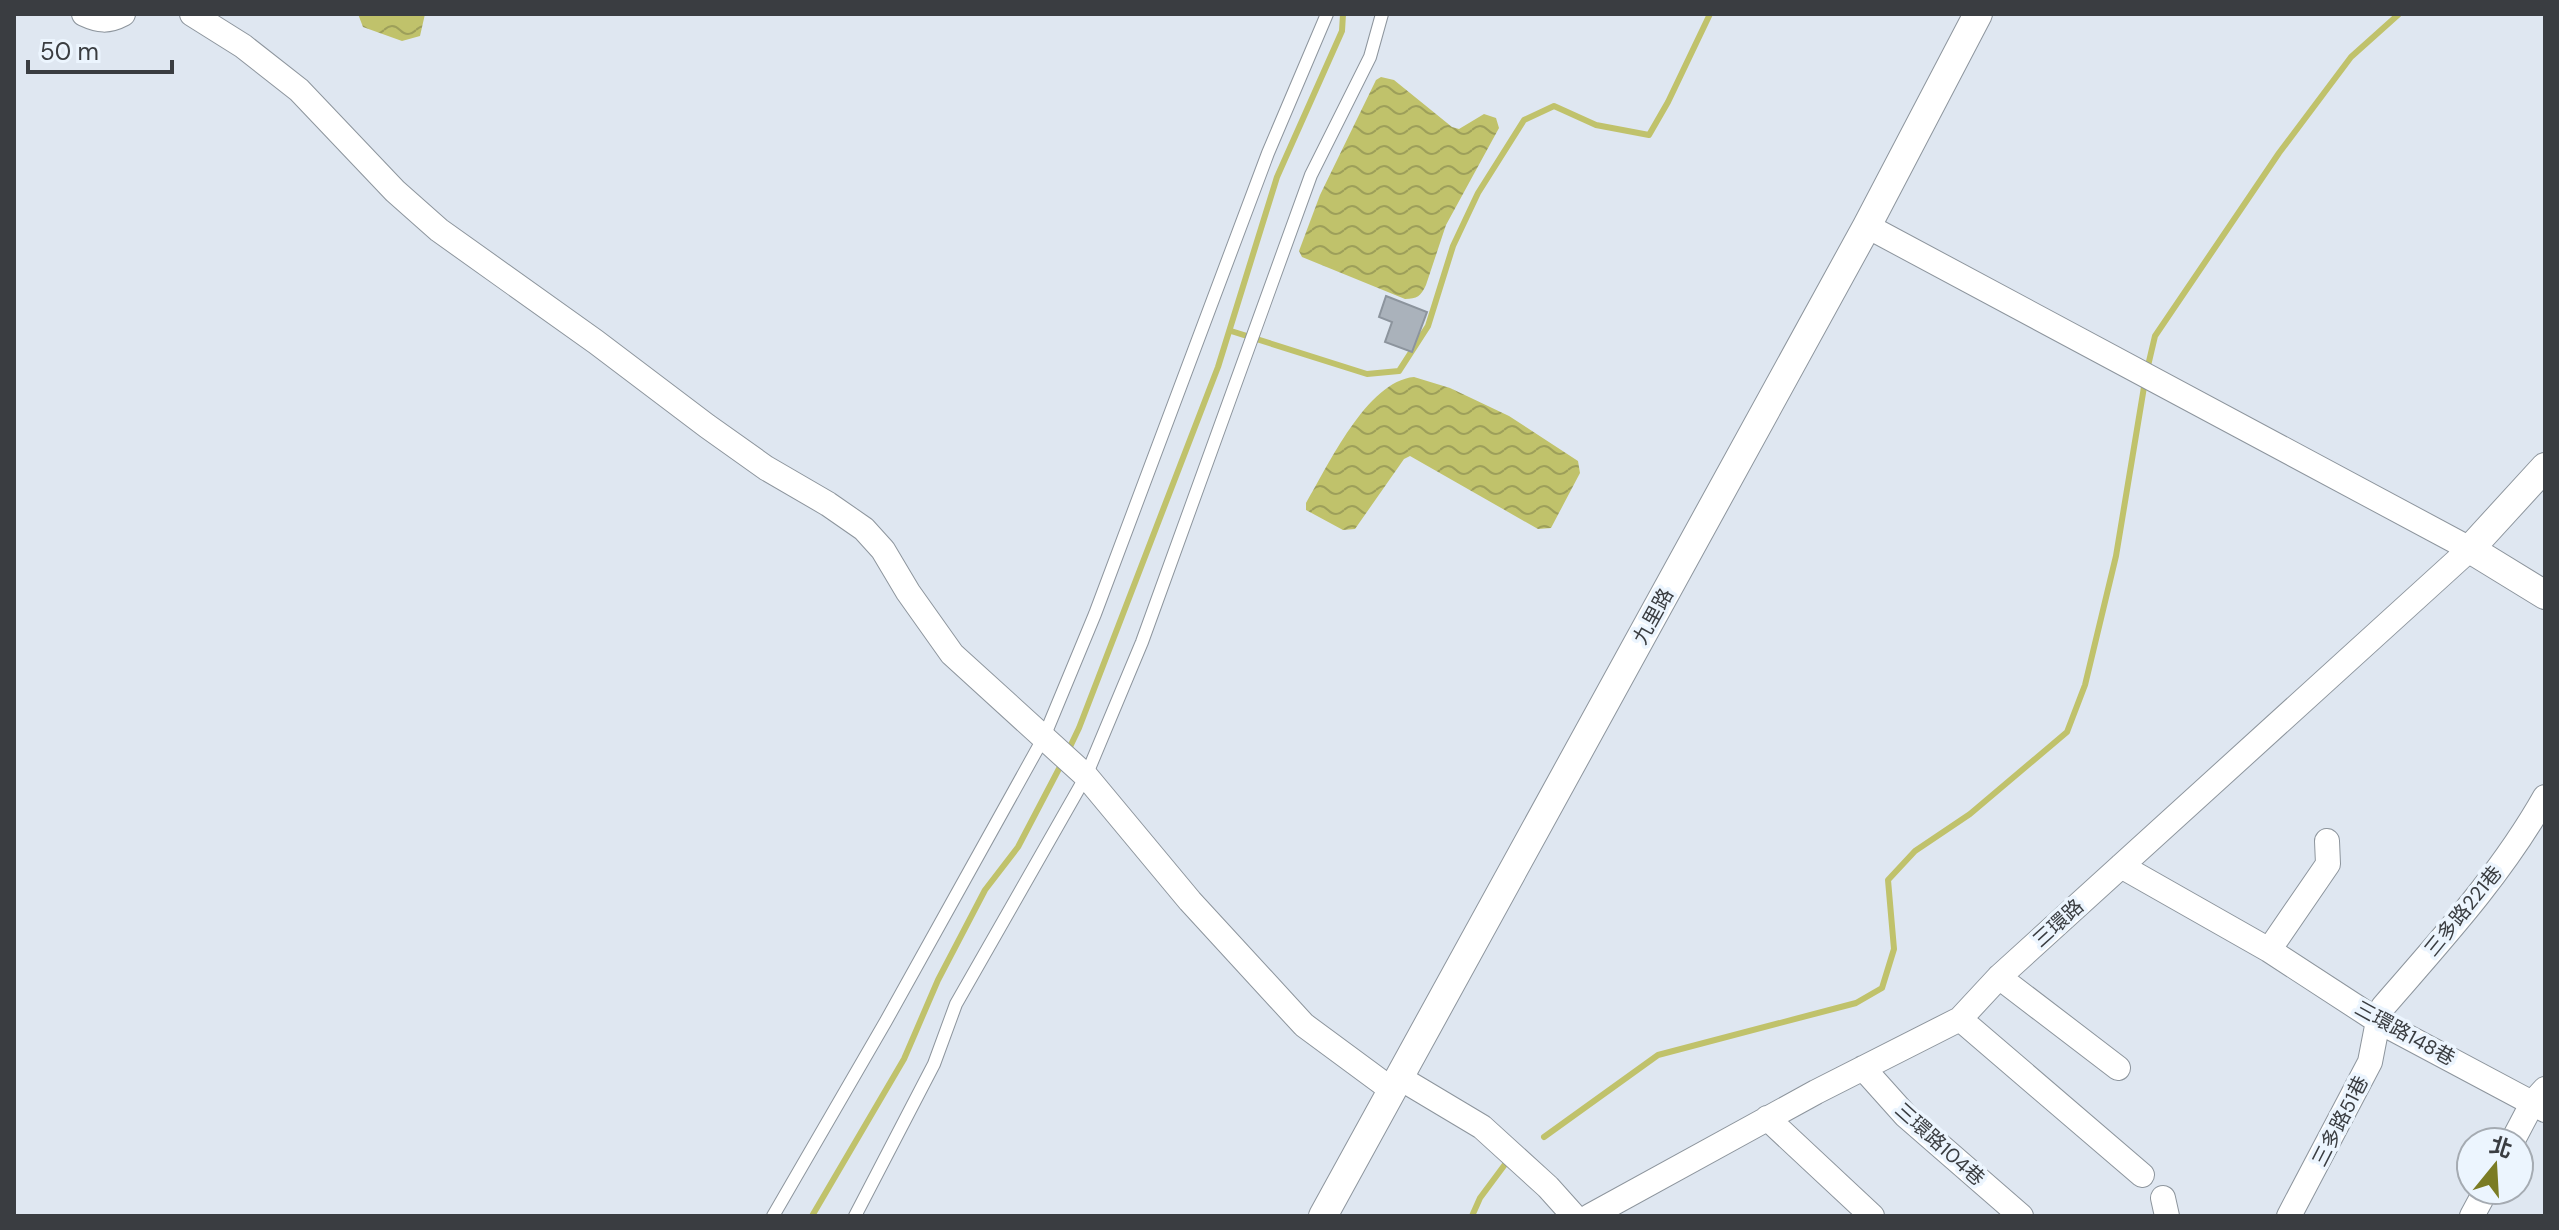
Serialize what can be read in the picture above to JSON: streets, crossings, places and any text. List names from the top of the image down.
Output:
{
  "streets": {
    "street": [
      "九里路",
      "三多路221巷",
      "三環路",
      "三環路148巷",
      "三多路51巷",
      "三環路104巷"
    ]
  },
  "crossings": [
    ["三多路221巷", "三環路148巷"],
    ["三多路221巷", "三多路51巷"],
    ["三環路", "三環路148巷"],
    ["三環路", "三環路104巷"],
    ["三環路148巷", "三多路51巷"]
  ],
  "scale_bar": "50 m",
  "north": "top"
}
